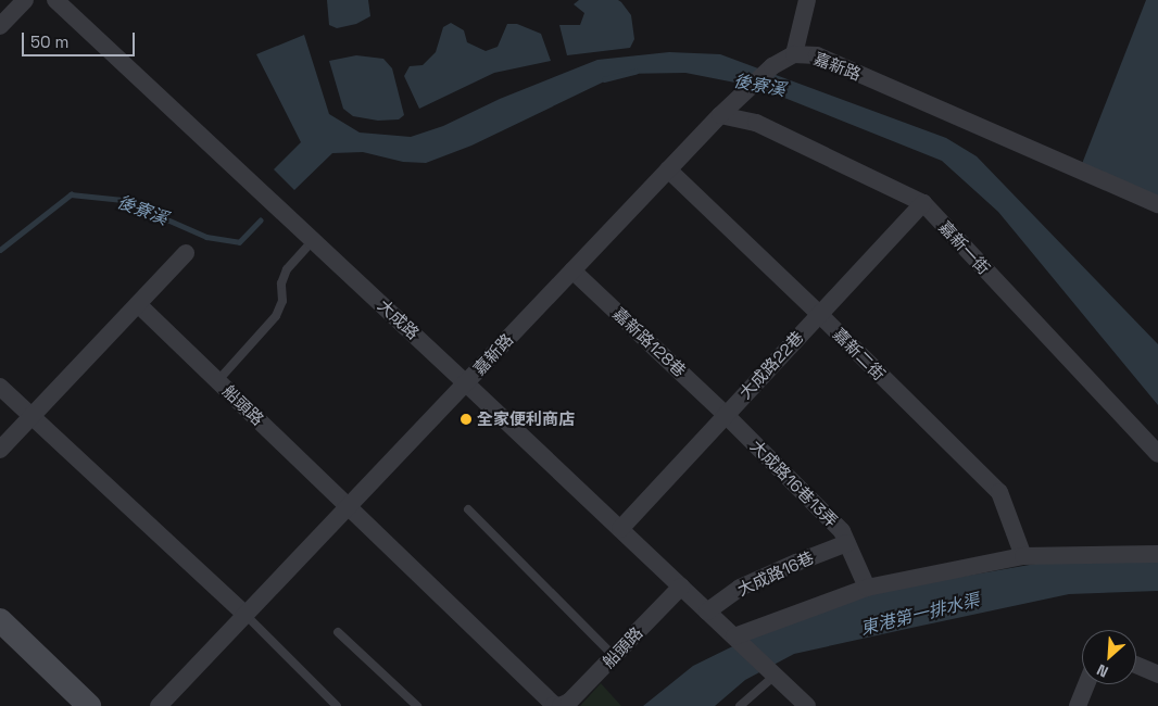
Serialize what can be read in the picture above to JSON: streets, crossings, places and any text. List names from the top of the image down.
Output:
{
  "streets": {
    "street": [
      "嘉新路",
      "嘉新一街",
      "大成路",
      "嘉新路128巷",
      "嘉新二街",
      "大成路22巷",
      "船頭路",
      "大成路16巷13弄",
      "大成路16巷"
    ]
  },
  "crossings": [
    ["嘉新路", "嘉新一街"],
    ["嘉新路", "大成路"],
    ["嘉新路", "嘉新路128巷"],
    ["嘉新路", "嘉新二街"],
    ["嘉新一街", "大成路22巷"],
    ["大成路", "大成路22巷"],
    ["大成路", "船頭路"],
    ["大成路", "大成路16巷"],
    ["嘉新路128巷", "大成路22巷"],
    ["嘉新路128巷", "大成路16巷13弄"],
    ["嘉新二街", "大成路22巷"],
    ["大成路22巷", "大成路16巷13弄"],
    ["大成路16巷13弄", "大成路16巷"]
  ],
  "water": ["後寮溪", "東港第一排水渠"],
  "places": ["全家便利商店"],
  "scale_bar": "50 m",
  "north": "bottom left"
}
